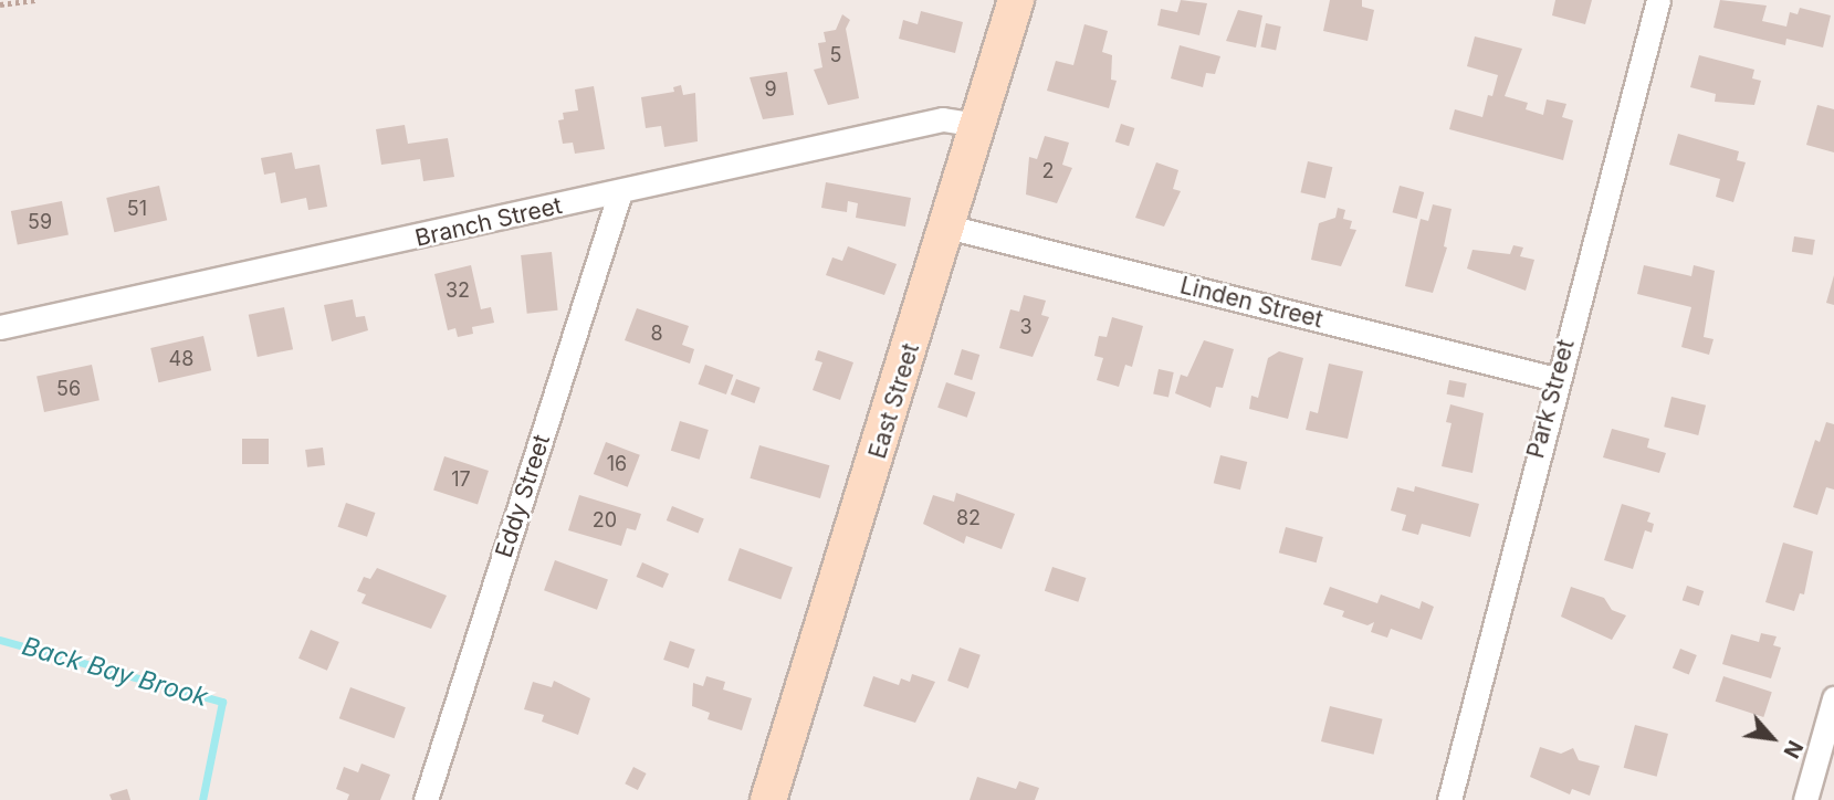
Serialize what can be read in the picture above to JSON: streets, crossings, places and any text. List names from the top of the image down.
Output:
{
  "streets": {
    "main road": ["East Street"],
    "street": [
      "Branch Street",
      "Linden Street",
      "Park Street",
      "Eddy Street"
    ]
  },
  "crossings": [
    ["Branch Street", "East Street"],
    ["Branch Street", "Eddy Street"],
    ["Linden Street", "Park Street"],
    ["Linden Street", "East Street"]
  ],
  "water": ["Back Bay Brook"],
  "house_numbers": [
    "5",
    "9",
    "2",
    "51",
    "59",
    "32",
    "3",
    "8",
    "48",
    "56",
    "16",
    "17",
    "82",
    "20"
  ],
  "north": "bottom right"
}
